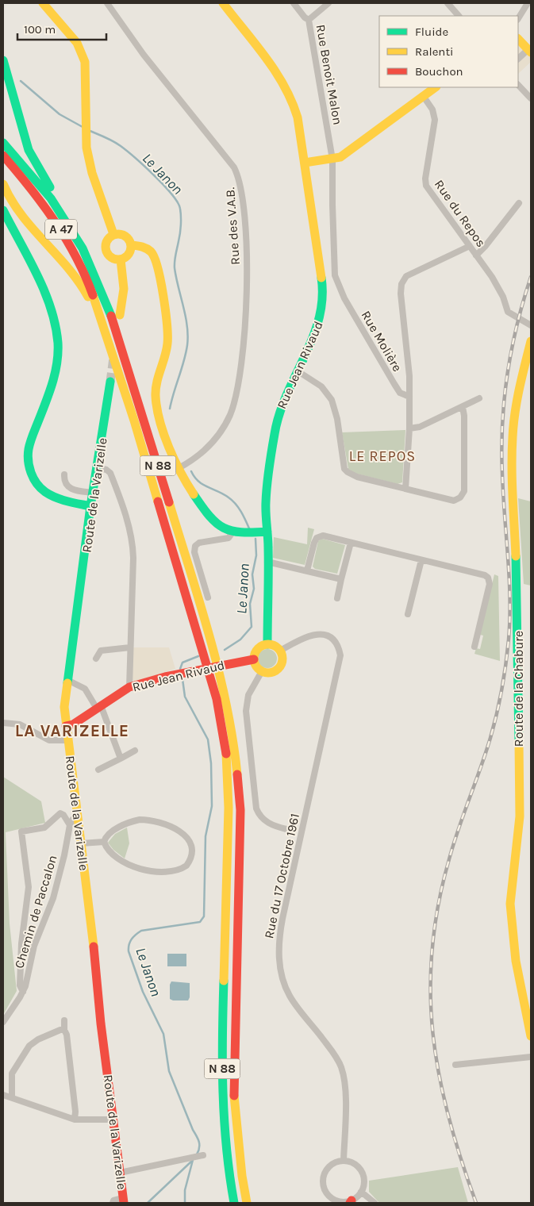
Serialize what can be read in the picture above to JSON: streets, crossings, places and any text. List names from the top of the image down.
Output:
{
  "streets": {
    "main road": [
      "A 47",
      "Rue Jean Rivaud",
      "N 88",
      "Route de la Varizelle",
      "Route de la Chabure"
    ],
    "street": [
      "Rue Benoit Malon",
      "Rue du Repos",
      "Rue des V.A.B.",
      "Rue Molière",
      "Rue du 17 Octobre 1961",
      "Chemin de Paccalon"
    ]
  },
  "crossings": [
    ["Rue Benoit Malon", "Rue Molière"],
    ["A 47", "N 88"],
    ["Rue Jean Rivaud", "Route de la Varizelle"],
    ["Rue Jean Rivaud", "Rue du 17 Octobre 1961"]
  ],
  "districts": ["LE REPOS", "LA VARIZELLE"],
  "water": ["Le Janon"],
  "legend": ["Fluide", "Ralenti", "Bouchon"],
  "scale_bar": "100 m"
}
